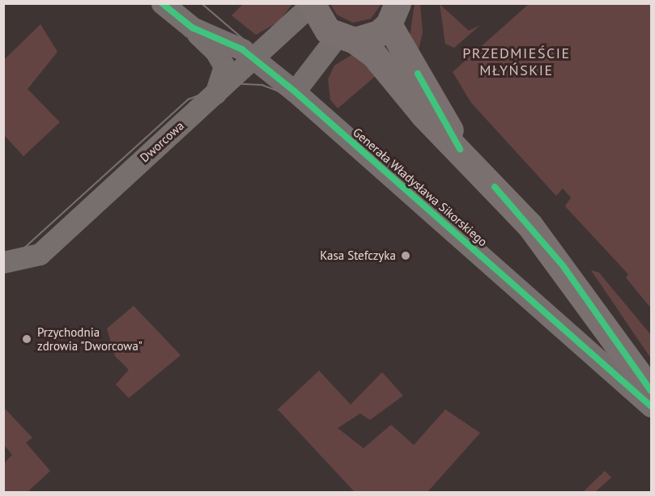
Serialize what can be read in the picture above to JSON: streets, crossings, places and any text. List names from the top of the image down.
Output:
{
  "streets": {
    "street": ["Dworcowa", "Generała Władysława Sikorskiego"]
  },
  "crossings": [
    ["Dworcowa", "Generała Władysława Sikorskiego"]
  ],
  "districts": ["PRZEDMIEŚCIE MŁYŃSKIE"],
  "places": ["Kasa Stefczyka", "Przychodnia zdrowia \"Dworcowa\""]
}
